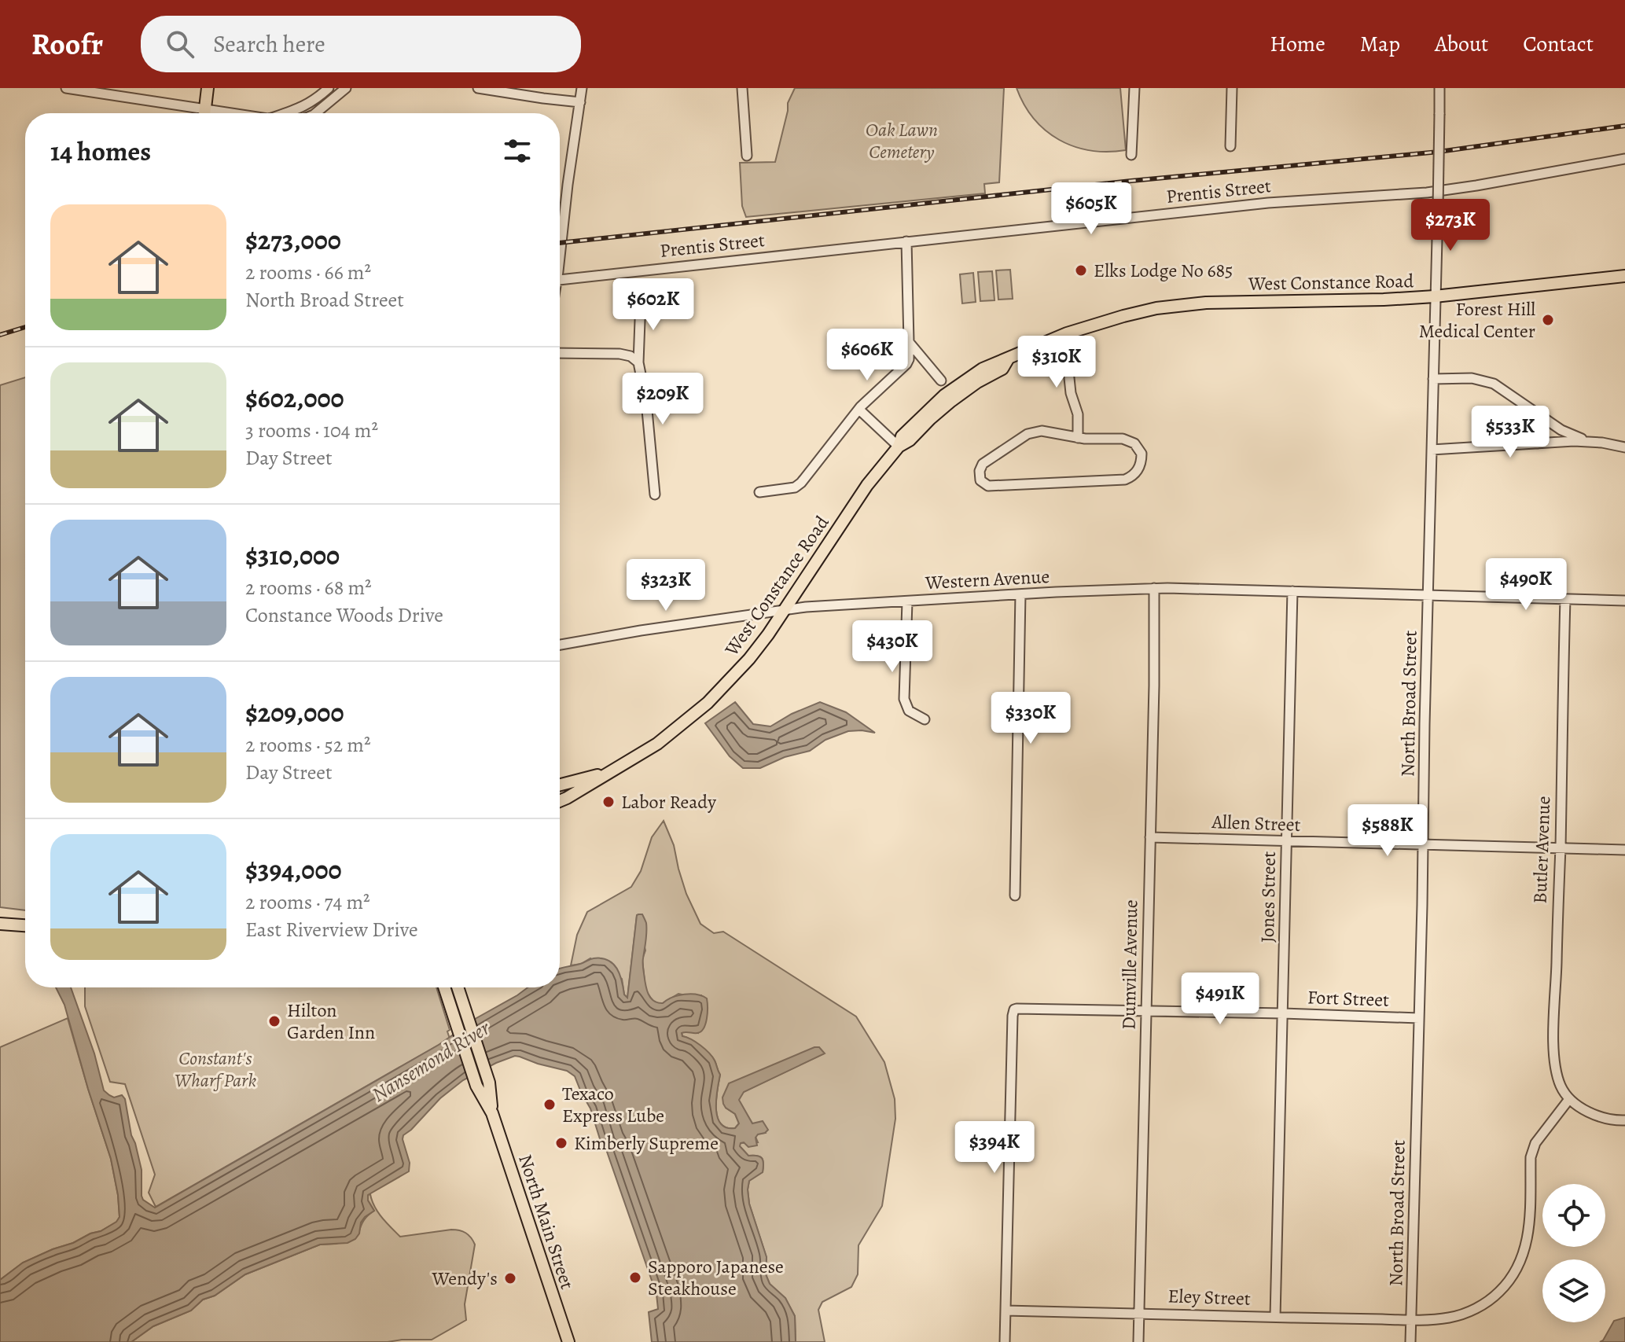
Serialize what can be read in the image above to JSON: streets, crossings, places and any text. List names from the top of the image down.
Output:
{
  "streets": {
    "main road": ["West Constance Road", "North Main Street"],
    "street": [
      "Prentis Street",
      "Western Avenue",
      "North Broad Street",
      "Allen Street",
      "Butler Avenue",
      "Jones Street",
      "Dumville Avenue",
      "Fort Street",
      "Eley Street"
    ]
  },
  "crossings": [
    ["West Constance Road", "Western Avenue"],
    ["West Constance Road", "North Broad Street"],
    ["Western Avenue", "North Broad Street"],
    ["Western Avenue", "Butler Avenue"],
    ["Western Avenue", "Jones Street"],
    ["Western Avenue", "Dumville Avenue"],
    ["North Broad Street", "Allen Street"],
    ["North Broad Street", "Fort Street"],
    ["North Broad Street", "Eley Street"],
    ["Allen Street", "Butler Avenue"],
    ["Allen Street", "Jones Street"],
    ["Allen Street", "Dumville Avenue"],
    ["Butler Avenue", "Eley Street"],
    ["Jones Street", "Fort Street"],
    ["Jones Street", "Eley Street"],
    ["Dumville Avenue", "Fort Street"],
    ["Dumville Avenue", "Eley Street"],
    ["Fort Street", "Eley Street"]
  ],
  "water": ["Nansemond River"],
  "parks": ["Oak Lawn Cemetery", "Constant's Wharf Park"],
  "places": [
    "Elks Lodge No 685",
    "Forest Hill Medical Center",
    "Labor Ready",
    "Hilton Garden Inn",
    "Texaco Express Lube",
    "Kimberly Supreme",
    "Sapporo Japanese Steakhouse",
    "Wendy's"
  ],
  "page": {
    "header": "Roofr",
    "search": "Search here",
    "nav": [
      "Home",
      "Map",
      "About",
      "Contact"
    ],
    "heading": "14 homes",
    "price": [
      "$605K",
      "$273K",
      "$602K",
      "$606K",
      "$310K",
      "$209K",
      "$533K",
      "$490K",
      "$323K",
      "$430K",
      "$330K",
      "$588K",
      "$491K",
      "$394K"
    ],
    "list": [
      {
        "name": "$273,000",
        "note": "2 rooms · 66 m² · North Broad Street"
      },
      {
        "name": "$602,000",
        "note": "3 rooms · 104 m² · Day Street"
      },
      {
        "name": "$310,000",
        "note": "2 rooms · 68 m² · Constance Woods Drive"
      },
      {
        "name": "$209,000",
        "note": "2 rooms · 52 m² · Day Street"
      },
      {
        "name": "$394,000",
        "note": "2 rooms · 74 m² · East Riverview Drive"
      }
    ]
  }
}
